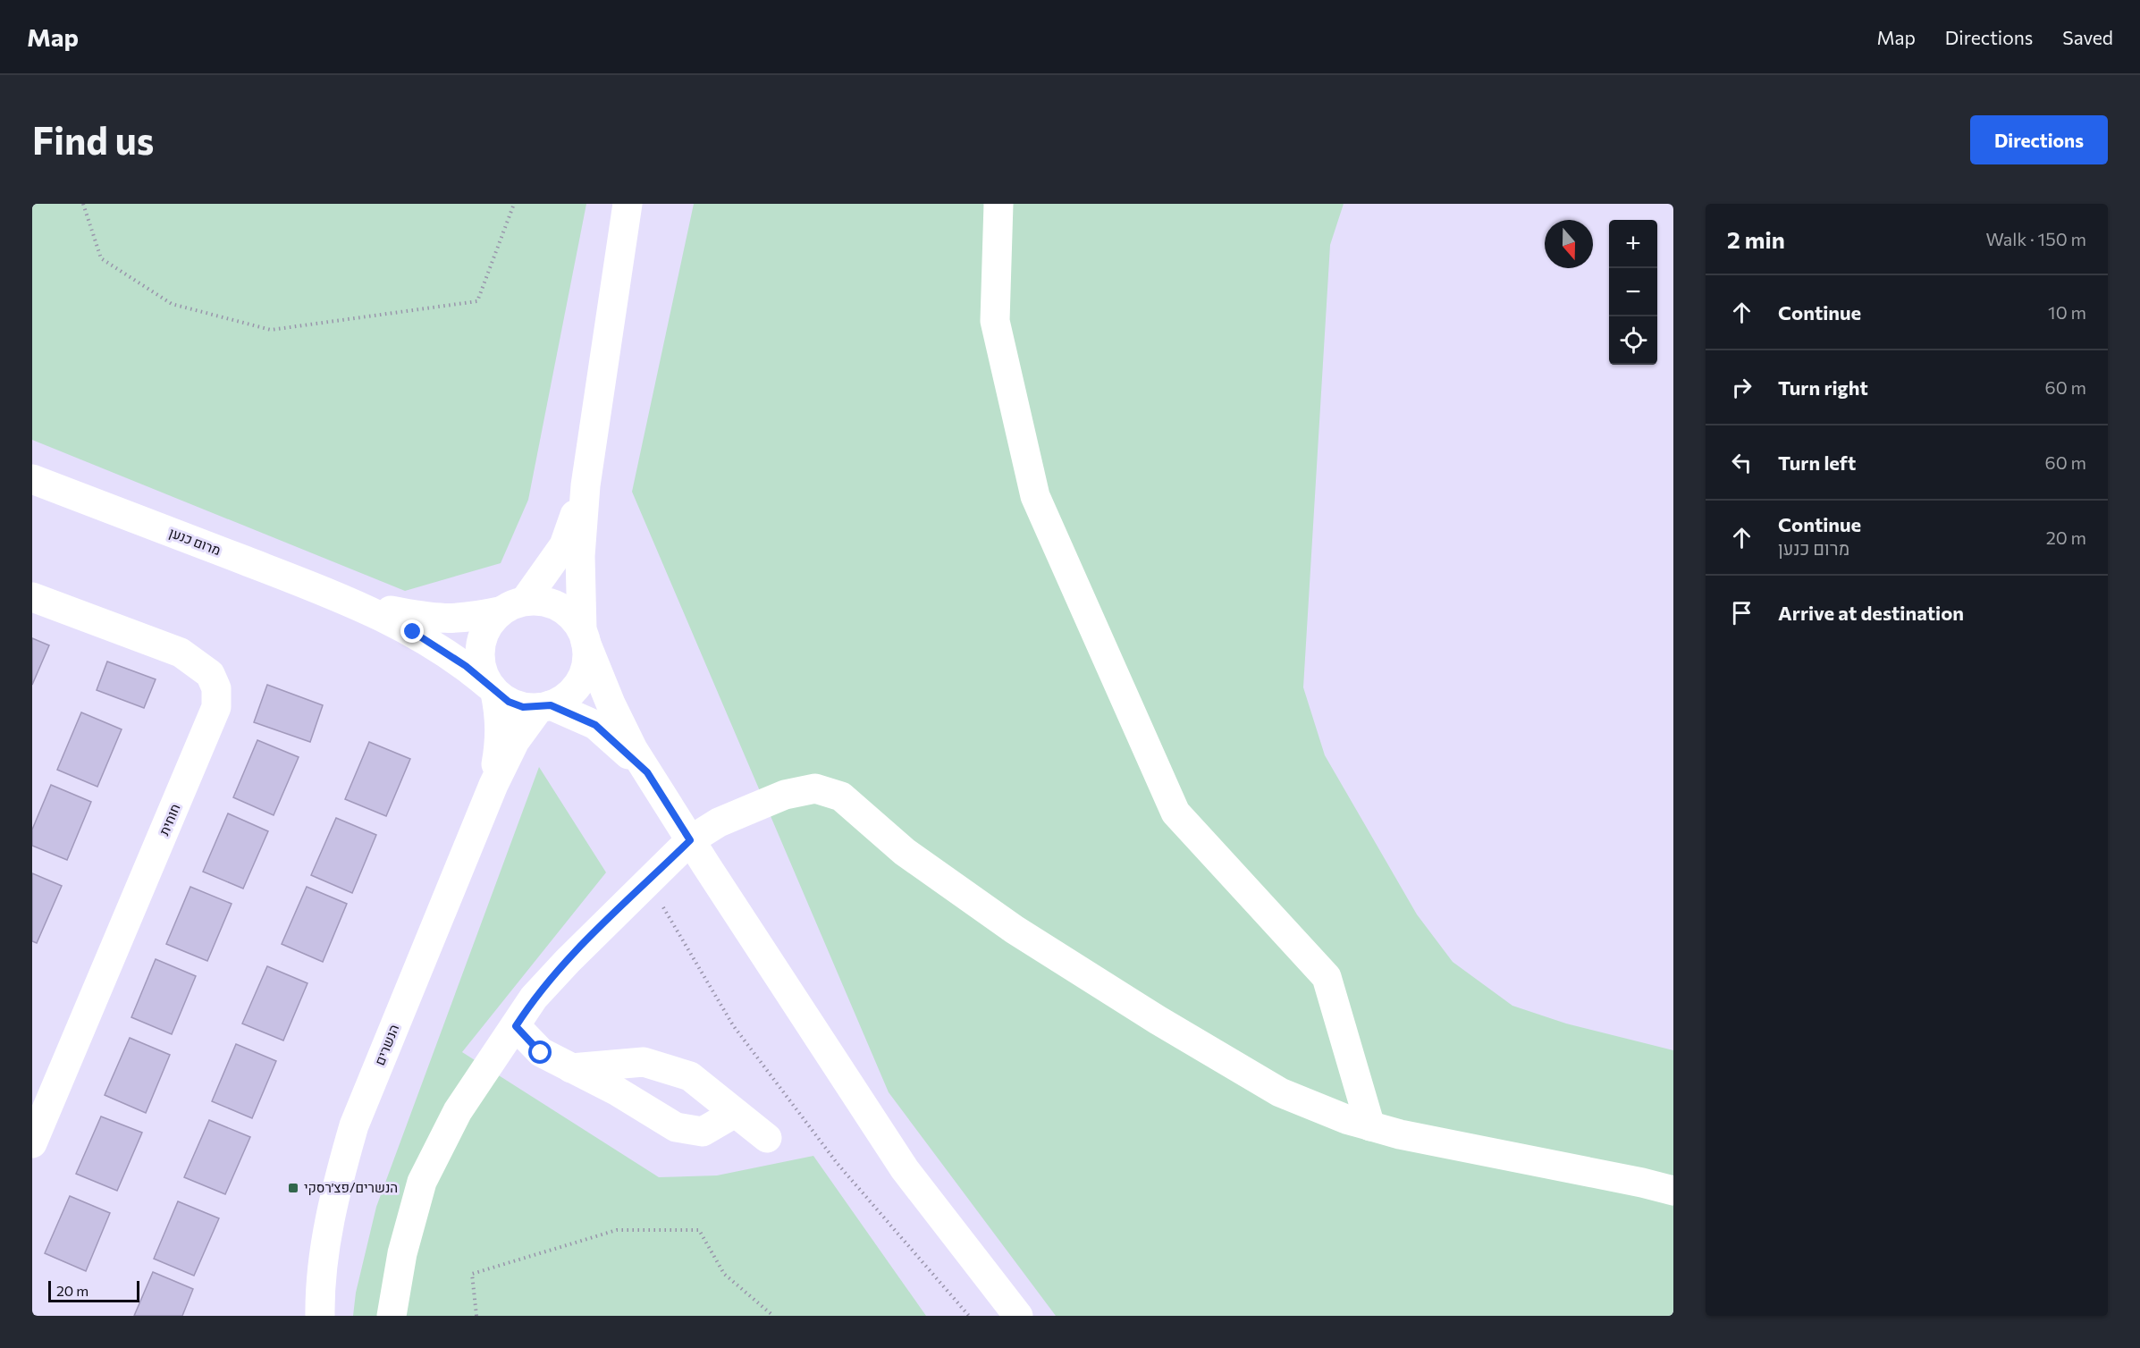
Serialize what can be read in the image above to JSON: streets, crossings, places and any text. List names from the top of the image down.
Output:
{
  "streets": {
    "street": ["מרום כנען", "חוחית", "הנשרים"]
  },
  "crossings": [
    ["מרום כנען", "הנשרים"]
  ],
  "places": {
    "transit": ["הנשרים/פצ׳רסקי"]
  },
  "scale_bar": "20 m",
  "north": "bottom",
  "page": {
    "header": "Map",
    "nav": ["Map", "Directions", "Saved"],
    "buttons": "Directions",
    "title": "Find us",
    "heading": ["2 min", "Walk · 150 m"],
    "map_buttons": ["+", "−"],
    "list": [
      ["Continue", "10 m"],
      ["Turn right", "60 m"],
      ["Turn left", "60 m"],
      ["Continue", "מרום כנען", "20 m"],
      "Arrive at destination"
    ],
    "scale": "20 m"
  }
}
